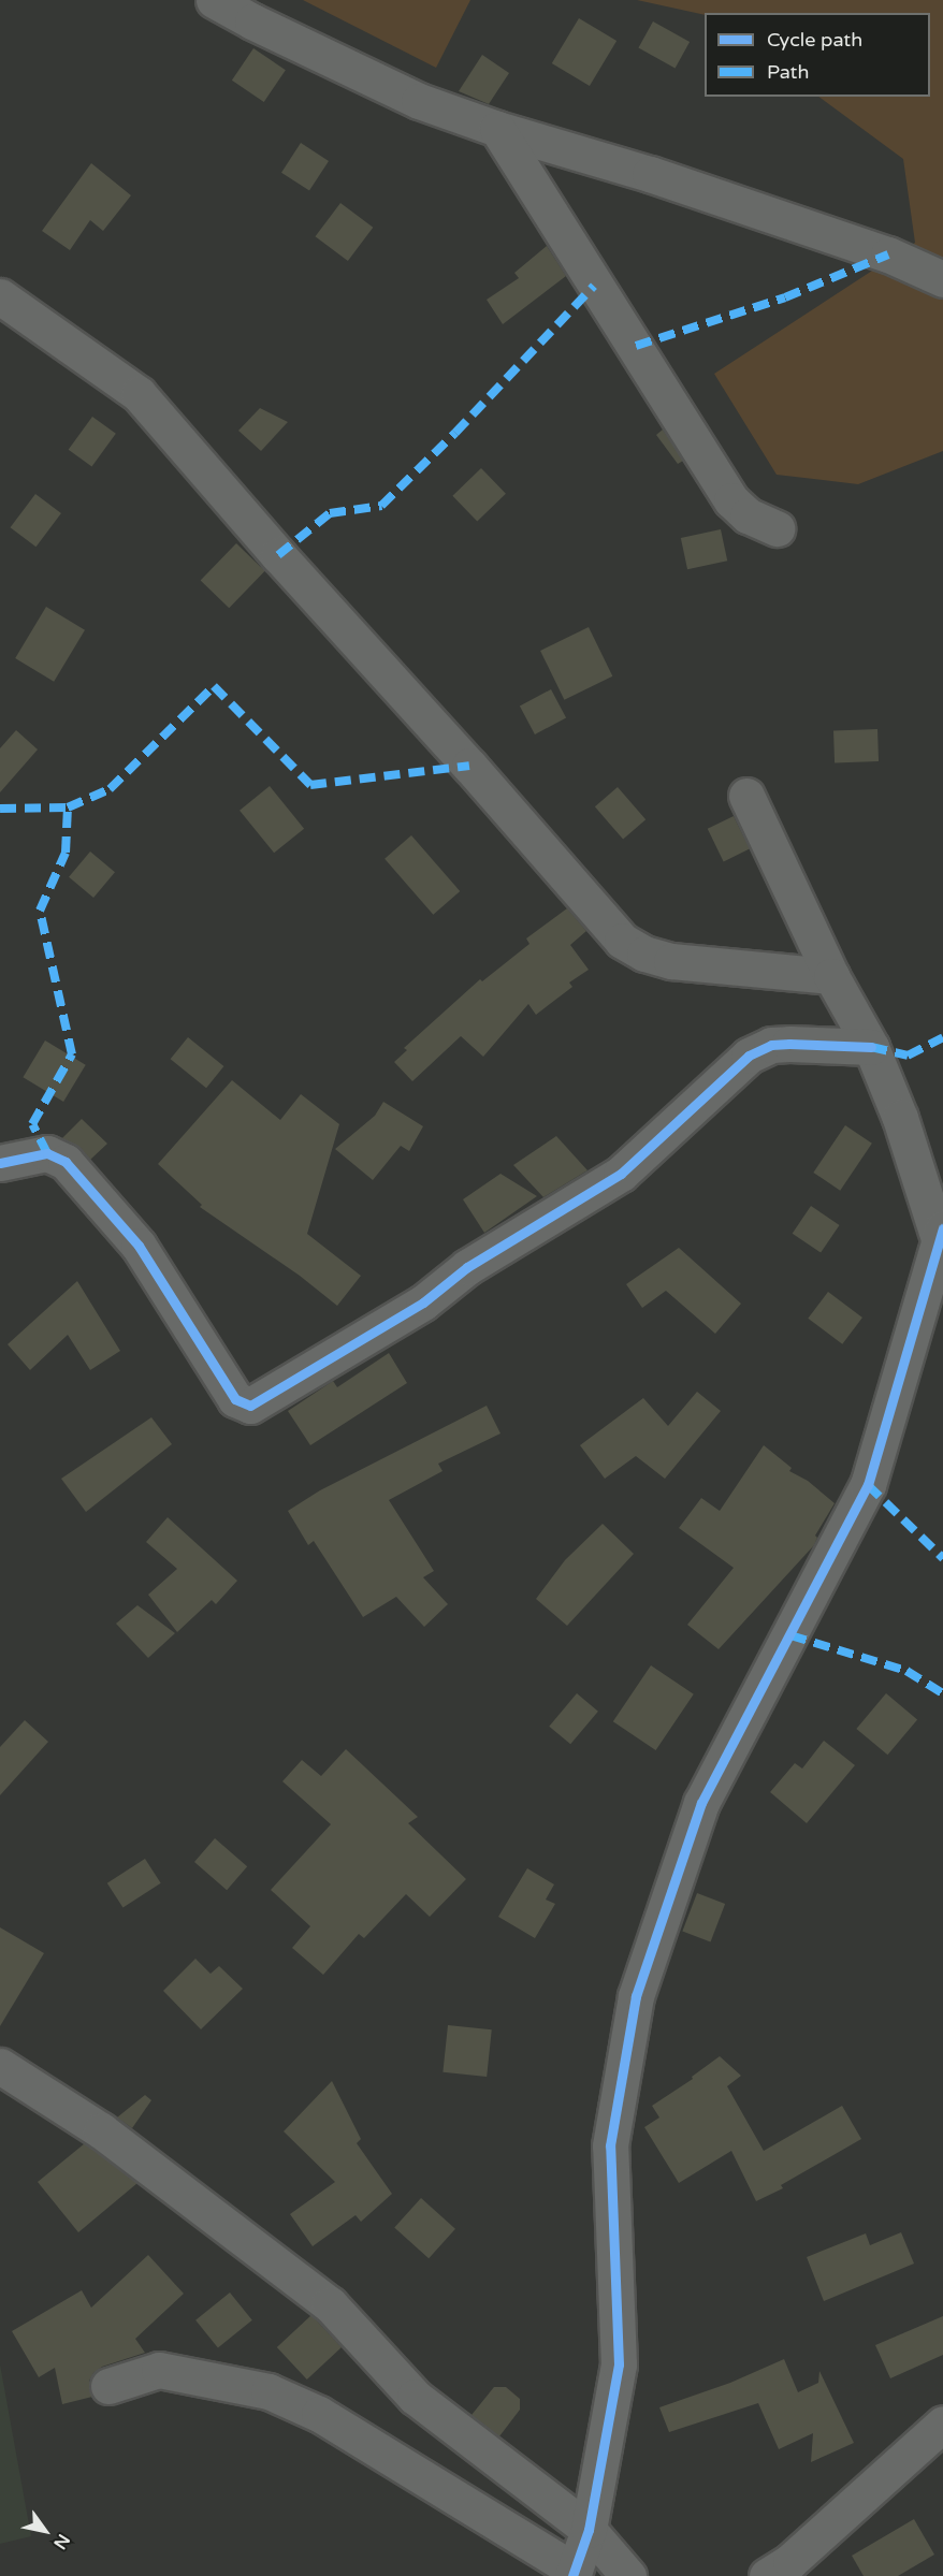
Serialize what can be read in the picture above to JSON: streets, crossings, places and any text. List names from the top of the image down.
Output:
{
  "legend": ["Cycle path", "Path"],
  "north": "bottom right"
}
